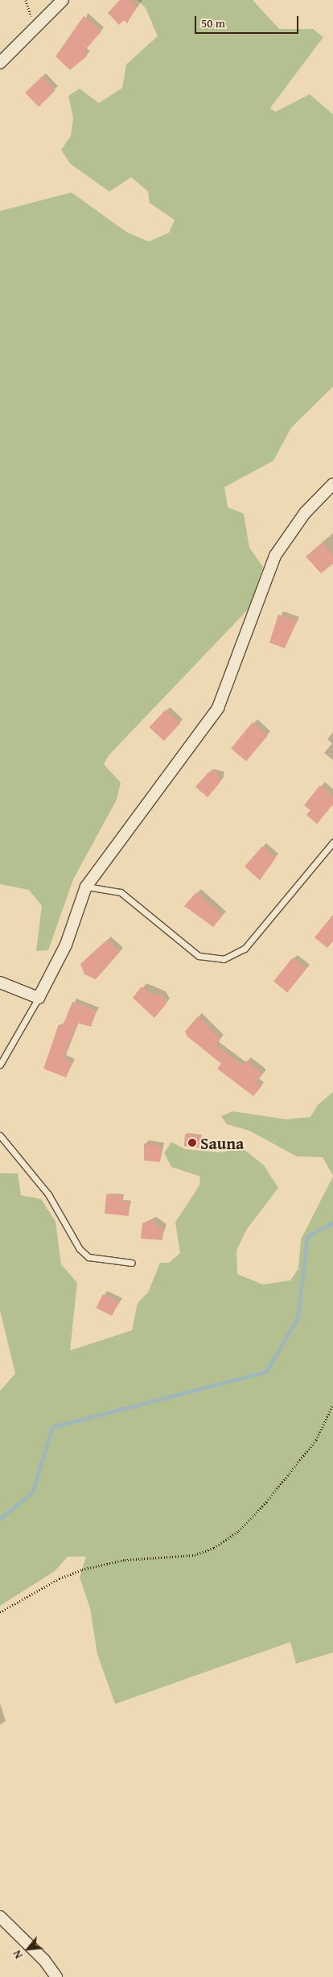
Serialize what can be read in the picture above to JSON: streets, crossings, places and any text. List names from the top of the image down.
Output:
{
  "places": ["Sauna"],
  "scale_bar": "50 m",
  "north": "bottom left"
}
